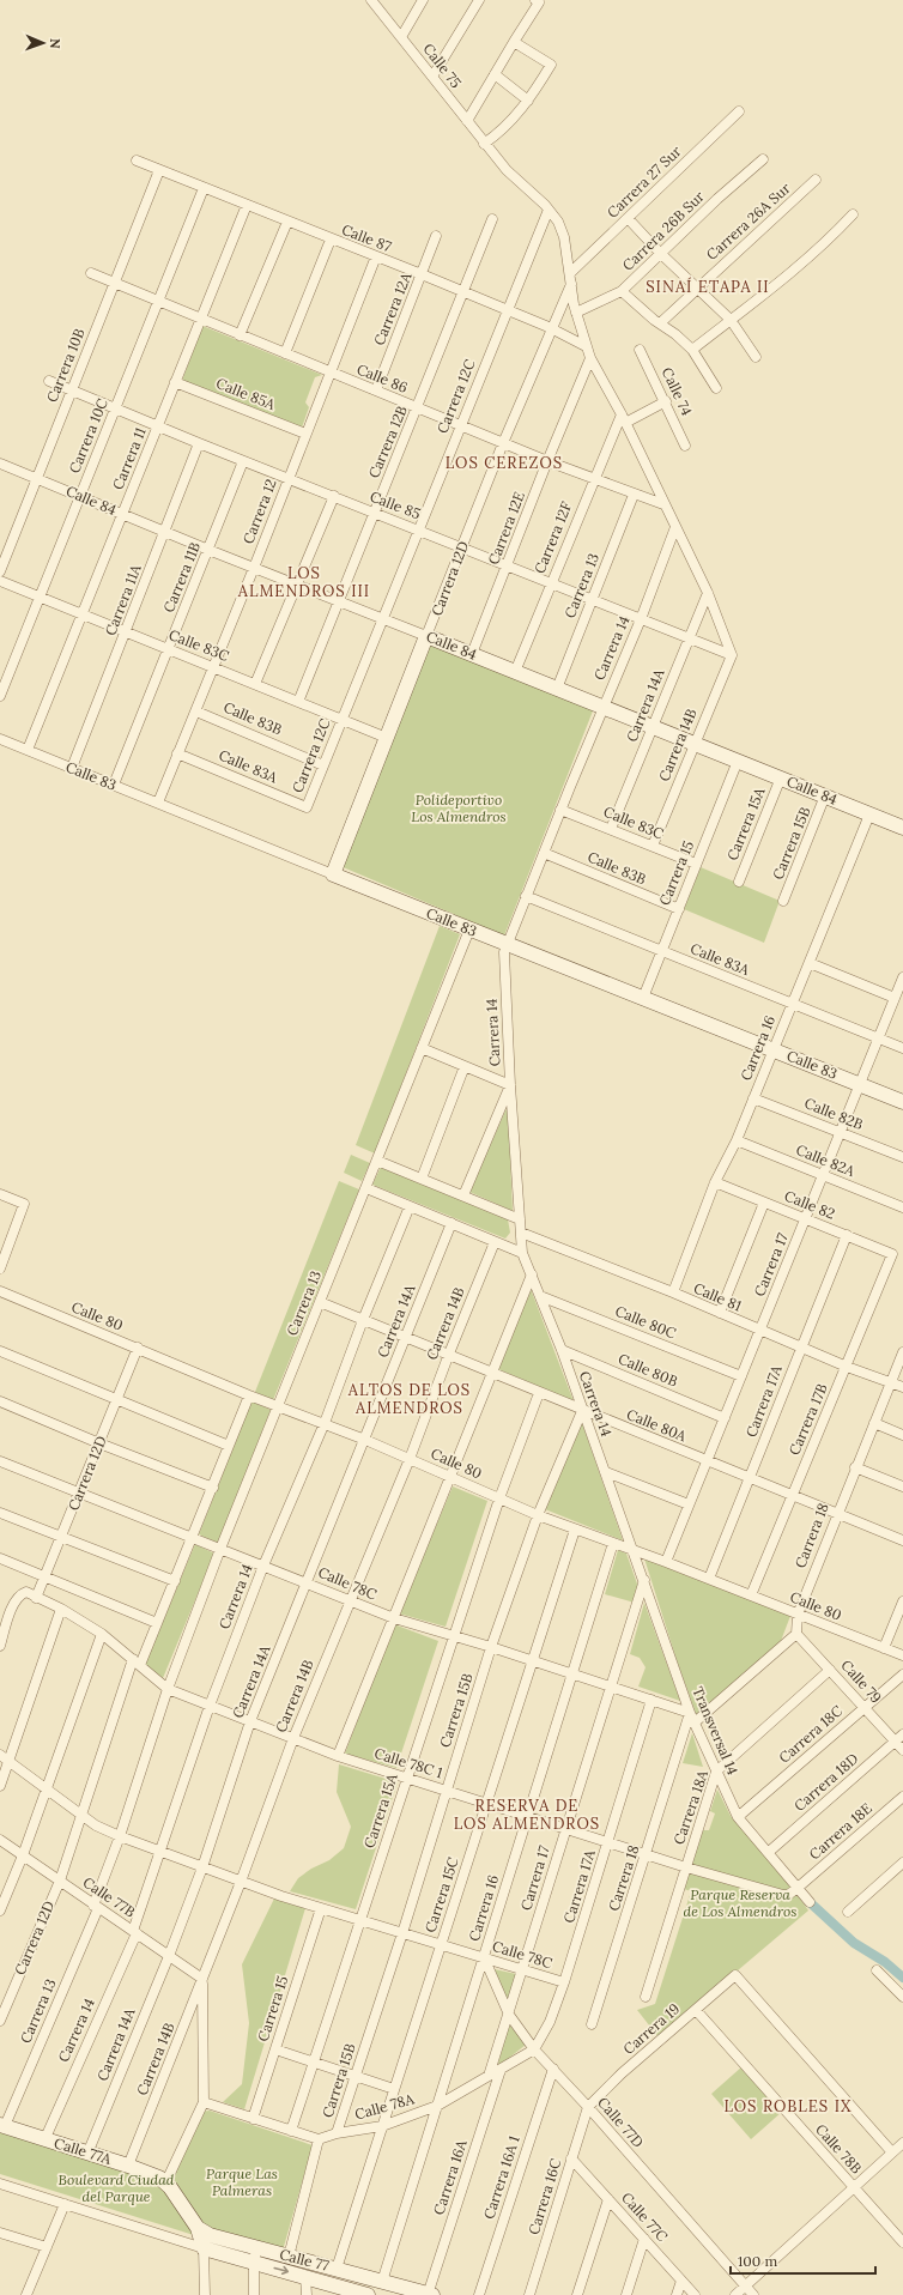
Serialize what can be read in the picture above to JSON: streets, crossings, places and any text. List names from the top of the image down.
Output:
{
  "streets": {
    "street": [
      "Calle 75",
      "Carrera 27 Sur",
      "Carrera 26A Sur",
      "Carrera 26B Sur",
      "Calle 87",
      "Carrera 12A",
      "Carrera 10B",
      "Calle 86",
      "Calle 74",
      "Calle 85A",
      "Carrera 12C",
      "Carrera 10C",
      "Carrera 12B",
      "Carrera 11",
      "Calle 84",
      "Calle 85",
      "Carrera 12",
      "Carrera 12E",
      "Carrera 12F",
      "Carrera 11B",
      "Carrera 12D",
      "Carrera 13",
      "Carrera 11A",
      "Calle 83C",
      "Carrera 14",
      "Carrera 14A",
      "Calle 83B",
      "Carrera 14B",
      "Calle 83A",
      "Calle 83",
      "Carrera 15A",
      "Carrera 15B",
      "Carrera 15",
      "Carrera 16",
      "Calle 82B",
      "Calle 82A",
      "Calle 82",
      "Carrera 17",
      "Calle 81",
      "Calle 80",
      "Calle 80C",
      "Calle 80B",
      "Carrera 17A",
      "Carrera 17B",
      "Calle 80A",
      "Carrera 18",
      "Calle 78C",
      "Calle 79",
      "Transversal 14",
      "Carrera 18C",
      "Calle 78C 1",
      "Carrera 18D",
      "Carrera 18A",
      "Carrera 18E",
      "Carrera 15C",
      "Calle 77B",
      "Carrera 19",
      "Calle 78A",
      "Calle 77D",
      "Calle 78B",
      "Calle 77A",
      "Carrera 16A",
      "Carrera 16A 1",
      "Carrera 16C",
      "Calle 77C",
      "Calle 77"
    ]
  },
  "crossings": [
    ["Calle 75", "Carrera 27 Sur"],
    ["Calle 75", "Carrera 26B Sur"],
    ["Calle 75", "Calle 87"],
    ["Calle 75", "Calle 86"],
    ["Calle 75", "Carrera 12C"],
    ["Calle 75", "Calle 85"],
    ["Calle 75", "Carrera 12E"],
    ["Calle 75", "Carrera 12F"],
    ["Calle 75", "Carrera 12D"],
    ["Calle 75", "Carrera 14"],
    ["Calle 75", "Carrera 14A"],
    ["Calle 75", "Carrera 14B"],
    ["Carrera 27 Sur", "Carrera 12D"],
    ["Calle 87", "Carrera 12A"],
    ["Calle 87", "Carrera 10B"],
    ["Calle 87", "Carrera 12C"],
    ["Calle 87", "Carrera 10C"],
    ["Calle 87", "Carrera 12B"],
    ["Calle 87", "Carrera 11"],
    ["Calle 87", "Carrera 12"],
    ["Calle 87", "Carrera 12D"],
    ["Carrera 12A", "Calle 86"],
    ["Carrera 10B", "Calle 86"],
    ["Carrera 10B", "Calle 84"],
    ["Carrera 10B", "Calle 85"],
    ["Calle 86", "Carrera 12C"],
    ["Calle 86", "Carrera 10C"],
    ["Calle 86", "Carrera 12B"],
    ["Calle 86", "Carrera 11"],
    ["Calle 86", "Carrera 12"],
    ["Calle 86", "Carrera 12E"],
    ["Calle 86", "Carrera 12F"],
    ["Calle 86", "Carrera 12D"],
    ["Calle 86", "Carrera 13"],
    ["Calle 85A", "Carrera 11"],
    ["Calle 85A", "Carrera 12"],
    ["Carrera 12C", "Calle 84"],
    ["Carrera 12C", "Calle 85"],
    ["Carrera 12C", "Calle 83C"],
    ["Carrera 12C", "Calle 83B"],
    ["Carrera 12C", "Calle 83A"],
    ["Carrera 10C", "Calle 84"],
    ["Carrera 10C", "Calle 85"],
    ["Carrera 10C", "Calle 83C"],
    ["Carrera 12B", "Calle 84"],
    ["Carrera 12B", "Calle 85"],
    ["Carrera 12B", "Calle 83C"],
    ["Carrera 11", "Calle 84"],
    ["Carrera 11", "Calle 85"],
    ["Carrera 11", "Calle 83C"],
    ["Carrera 11", "Calle 83"],
    ["Calle 84", "Carrera 12"],
    ["Calle 84", "Carrera 12E"],
    ["Calle 84", "Carrera 12F"],
    ["Calle 84", "Carrera 11B"],
    ["Calle 84", "Carrera 12D"],
    ["Calle 84", "Carrera 13"],
    ["Calle 84", "Carrera 11A"],
    ["Calle 84", "Carrera 14"],
    ["Calle 84", "Carrera 14A"],
    ["Calle 84", "Carrera 14B"],
    ["Calle 84", "Carrera 15A"],
    ["Calle 84", "Carrera 15B"],
    ["Calle 84", "Carrera 15"],
    ["Calle 84", "Carrera 16"],
    ["Calle 85", "Carrera 12"],
    ["Calle 85", "Carrera 12E"],
    ["Calle 85", "Carrera 12F"],
    ["Calle 85", "Carrera 11B"],
    ["Calle 85", "Carrera 12D"],
    ["Calle 85", "Carrera 13"],
    ["Calle 85", "Carrera 11A"],
    ["Calle 85", "Carrera 14"],
    ["Calle 85", "Carrera 14A"],
    ["Calle 85", "Carrera 14B"],
    ["Carrera 12", "Calle 83C"],
    ["Carrera 12", "Calle 83B"],
    ["Carrera 12", "Calle 83A"],
    ["Carrera 12", "Calle 83"],
    ["Carrera 11B", "Calle 83C"],
    ["Carrera 11B", "Calle 83"],
    ["Carrera 12D", "Calle 83C"],
    ["Carrera 12D", "Calle 83"],
    ["Carrera 12D", "Calle 80"],
    ["Carrera 12D", "Calle 78C"],
    ["Carrera 12D", "Calle 78C 1"],
    ["Carrera 12D", "Calle 77B"],
    ["Carrera 13", "Calle 83"],
    ["Carrera 13", "Calle 80"],
    ["Carrera 13", "Calle 80A"],
    ["Carrera 13", "Calle 78C"],
    ["Carrera 13", "Calle 78C 1"],
    ["Carrera 13", "Calle 77B"],
    ["Carrera 13", "Calle 77A"],
    ["Carrera 11A", "Calle 83C"],
    ["Carrera 11A", "Calle 83"],
    ["Calle 83C", "Carrera 14"],
    ["Calle 83C", "Carrera 14A"],
    ["Calle 83C", "Carrera 14B"],
    ["Calle 83C", "Carrera 15"],
    ["Carrera 14", "Calle 83B"],
    ["Carrera 14", "Calle 83A"],
    ["Carrera 14", "Calle 83"],
    ["Carrera 14", "Carrera 15B"],
    ["Carrera 14", "Calle 81"],
    ["Carrera 14", "Calle 80"],
    ["Carrera 14", "Calle 80C"],
    ["Carrera 14", "Calle 80B"],
    ["Carrera 14", "Calle 80A"],
    ["Carrera 14", "Calle 78C"],
    ["Carrera 14", "Transversal 14"],
    ["Carrera 14", "Calle 78C 1"],
    ["Carrera 14", "Calle 77B"],
    ["Carrera 14", "Calle 77A"],
    ["Carrera 14A", "Calle 80"],
    ["Carrera 14A", "Calle 80A"],
    ["Carrera 14A", "Calle 78C"],
    ["Carrera 14A", "Calle 78C 1"],
    ["Carrera 14A", "Calle 77B"],
    ["Carrera 14A", "Calle 77A"],
    ["Calle 83B", "Carrera 15"],
    ["Carrera 14B", "Calle 80"],
    ["Carrera 14B", "Calle 80A"],
    ["Carrera 14B", "Calle 78C"],
    ["Carrera 14B", "Calle 78C 1"],
    ["Carrera 14B", "Calle 77B"],
    ["Carrera 14B", "Calle 77A"],
    ["Calle 83A", "Carrera 15"],
    ["Calle 83A", "Carrera 16"],
    ["Calle 83A", "Carrera 17"],
    ["Calle 83", "Carrera 15"],
    ["Calle 83", "Carrera 16"],
    ["Calle 83", "Carrera 17"],
    ["Carrera 15A", "Calle 80"],
    ["Carrera 15A", "Calle 80A"],
    ["Carrera 15A", "Calle 78C"],
    ["Carrera 15A", "Calle 78C 1"],
    ["Carrera 15B", "Calle 80"],
    ["Carrera 15B", "Calle 80A"],
    ["Carrera 15B", "Calle 78C"],
    ["Carrera 15B", "Calle 78C 1"],
    ["Carrera 15B", "Calle 78A"],
    ["Carrera 15", "Calle 78C"],
    ["Carrera 16", "Calle 82B"],
    ["Carrera 16", "Calle 82A"],
    ["Carrera 16", "Calle 82"],
    ["Carrera 16", "Calle 81"],
    ["Carrera 16", "Calle 80"],
    ["Carrera 16", "Calle 78C"],
    ["Carrera 16", "Calle 78C 1"],
    ["Carrera 16", "Calle 78A"],
    ["Carrera 16", "Calle 77D"],
    ["Carrera 16", "Calle 77"],
    ["Calle 82B", "Carrera 17"],
    ["Calle 82A", "Carrera 17"],
    ["Calle 82", "Carrera 17"],
    ["Calle 82", "Carrera 17A"],
    ["Calle 82", "Carrera 17B"],
    ["Carrera 17", "Calle 81"],
    ["Carrera 17", "Calle 80"],
    ["Carrera 17", "Calle 80C"],
    ["Carrera 17", "Calle 80B"],
    ["Carrera 17", "Calle 80A"],
    ["Carrera 17", "Calle 78C"],
    ["Carrera 17", "Transversal 14"],
    ["Carrera 17", "Calle 78C 1"],
    ["Carrera 17", "Calle 78A"],
    ["Carrera 17", "Calle 77D"],
    ["Calle 81", "Carrera 17A"],
    ["Calle 81", "Carrera 17B"],
    ["Calle 81", "Carrera 18"],
    ["Calle 80", "Carrera 17A"],
    ["Calle 80", "Carrera 17B"],
    ["Calle 80", "Carrera 18"],
    ["Calle 80", "Transversal 14"],
    ["Calle 80", "Carrera 15C"],
    ["Carrera 17A", "Calle 80A"],
    ["Carrera 17A", "Calle 78C"],
    ["Carrera 17A", "Calle 78C 1"],
    ["Carrera 17A", "Calle 78A"],
    ["Carrera 17A", "Calle 77D"],
    ["Carrera 17B", "Calle 80A"],
    ["Calle 80A", "Carrera 18"],
    ["Carrera 18", "Calle 78C"],
    ["Carrera 18", "Calle 79"],
    ["Carrera 18", "Transversal 14"],
    ["Carrera 18", "Calle 78C 1"],
    ["Calle 78C", "Transversal 14"],
    ["Calle 78C", "Carrera 15C"],
    ["Calle 78C", "Calle 77D"],
    ["Calle 79", "Carrera 18C"],
    ["Calle 79", "Carrera 18D"],
    ["Calle 79", "Carrera 18A"],
    ["Transversal 14", "Carrera 18C"],
    ["Transversal 14", "Calle 78C 1"],
    ["Transversal 14", "Carrera 18D"],
    ["Transversal 14", "Carrera 18A"],
    ["Transversal 14", "Carrera 18E"],
    ["Calle 78C 1", "Carrera 18A"],
    ["Calle 78C 1", "Carrera 18E"],
    ["Calle 78C 1", "Carrera 15C"],
    ["Carrera 15C", "Calle 78A"],
    ["Carrera 15C", "Calle 77"],
    ["Carrera 19", "Calle 77D"],
    ["Carrera 19", "Calle 78B"],
    ["Carrera 19", "Carrera 16C"],
    ["Calle 78A", "Calle 77D"],
    ["Calle 78A", "Carrera 16A"],
    ["Calle 77D", "Carrera 16A 1"],
    ["Calle 77D", "Carrera 16C"],
    ["Calle 77A", "Calle 77"],
    ["Carrera 16A", "Calle 77"],
    ["Carrera 16C", "Calle 77C"]
  ],
  "districts": [
    "SINAÍ ETAPA II",
    "LOS CEREZOS",
    "LOS ALMENDROS III",
    "ALTOS DE LOS ALMENDROS",
    "RESERVA DE LOS ALMENDROS",
    "LOS ROBLES IX"
  ],
  "parks": [
    "Polideportivo Los Almendros",
    "Parque Reserva de Los Almendros",
    "Parque Las Palmeras",
    "Boulevard Ciudad del Parque"
  ],
  "scale_bar": "100 m",
  "north": "right"
}
